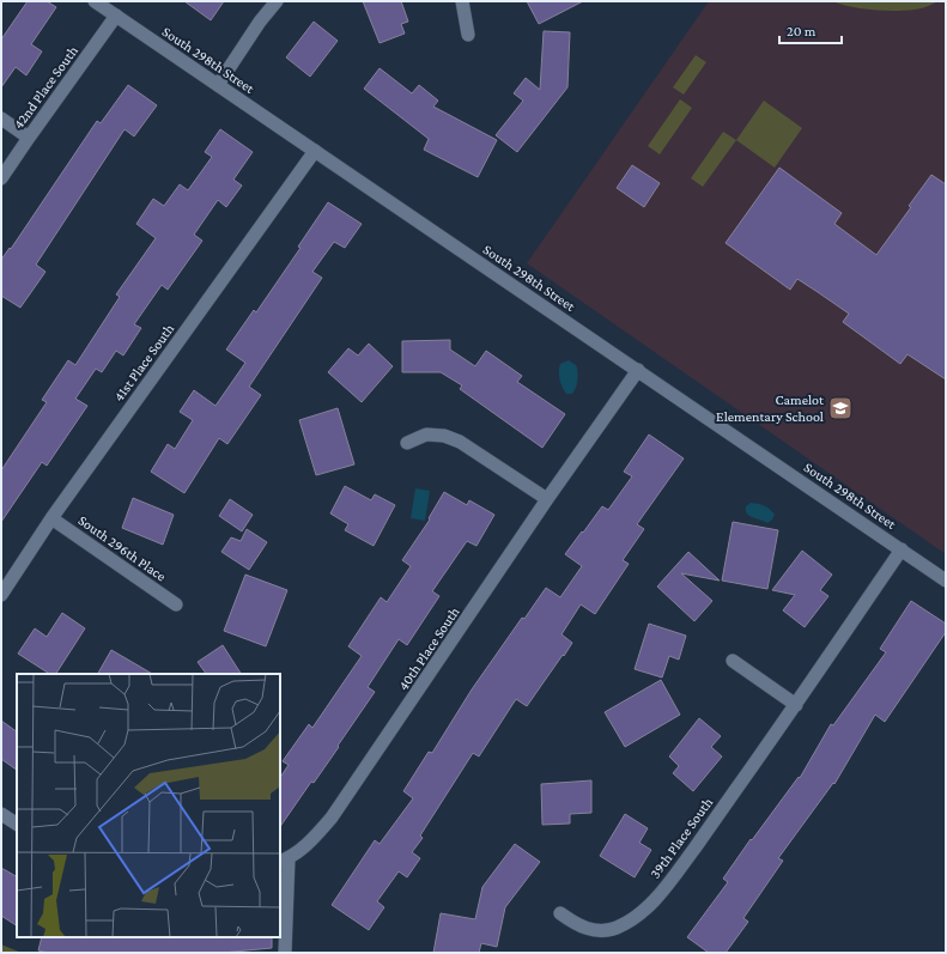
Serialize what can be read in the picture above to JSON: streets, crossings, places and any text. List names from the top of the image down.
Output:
{
  "streets": {
    "street": [
      "South 298th Street",
      "42nd Place South",
      "41st Place South",
      "South 296th Place",
      "40th Place South",
      "39th Place South"
    ]
  },
  "crossings": [
    ["South 298th Street", "42nd Place South"],
    ["South 298th Street", "41st Place South"],
    ["South 298th Street", "40th Place South"],
    ["South 298th Street", "39th Place South"],
    ["41st Place South", "South 296th Place"]
  ],
  "places": {
    "school or university": ["Camelot Elementary School"]
  },
  "scale_bar": "20 m"
}
